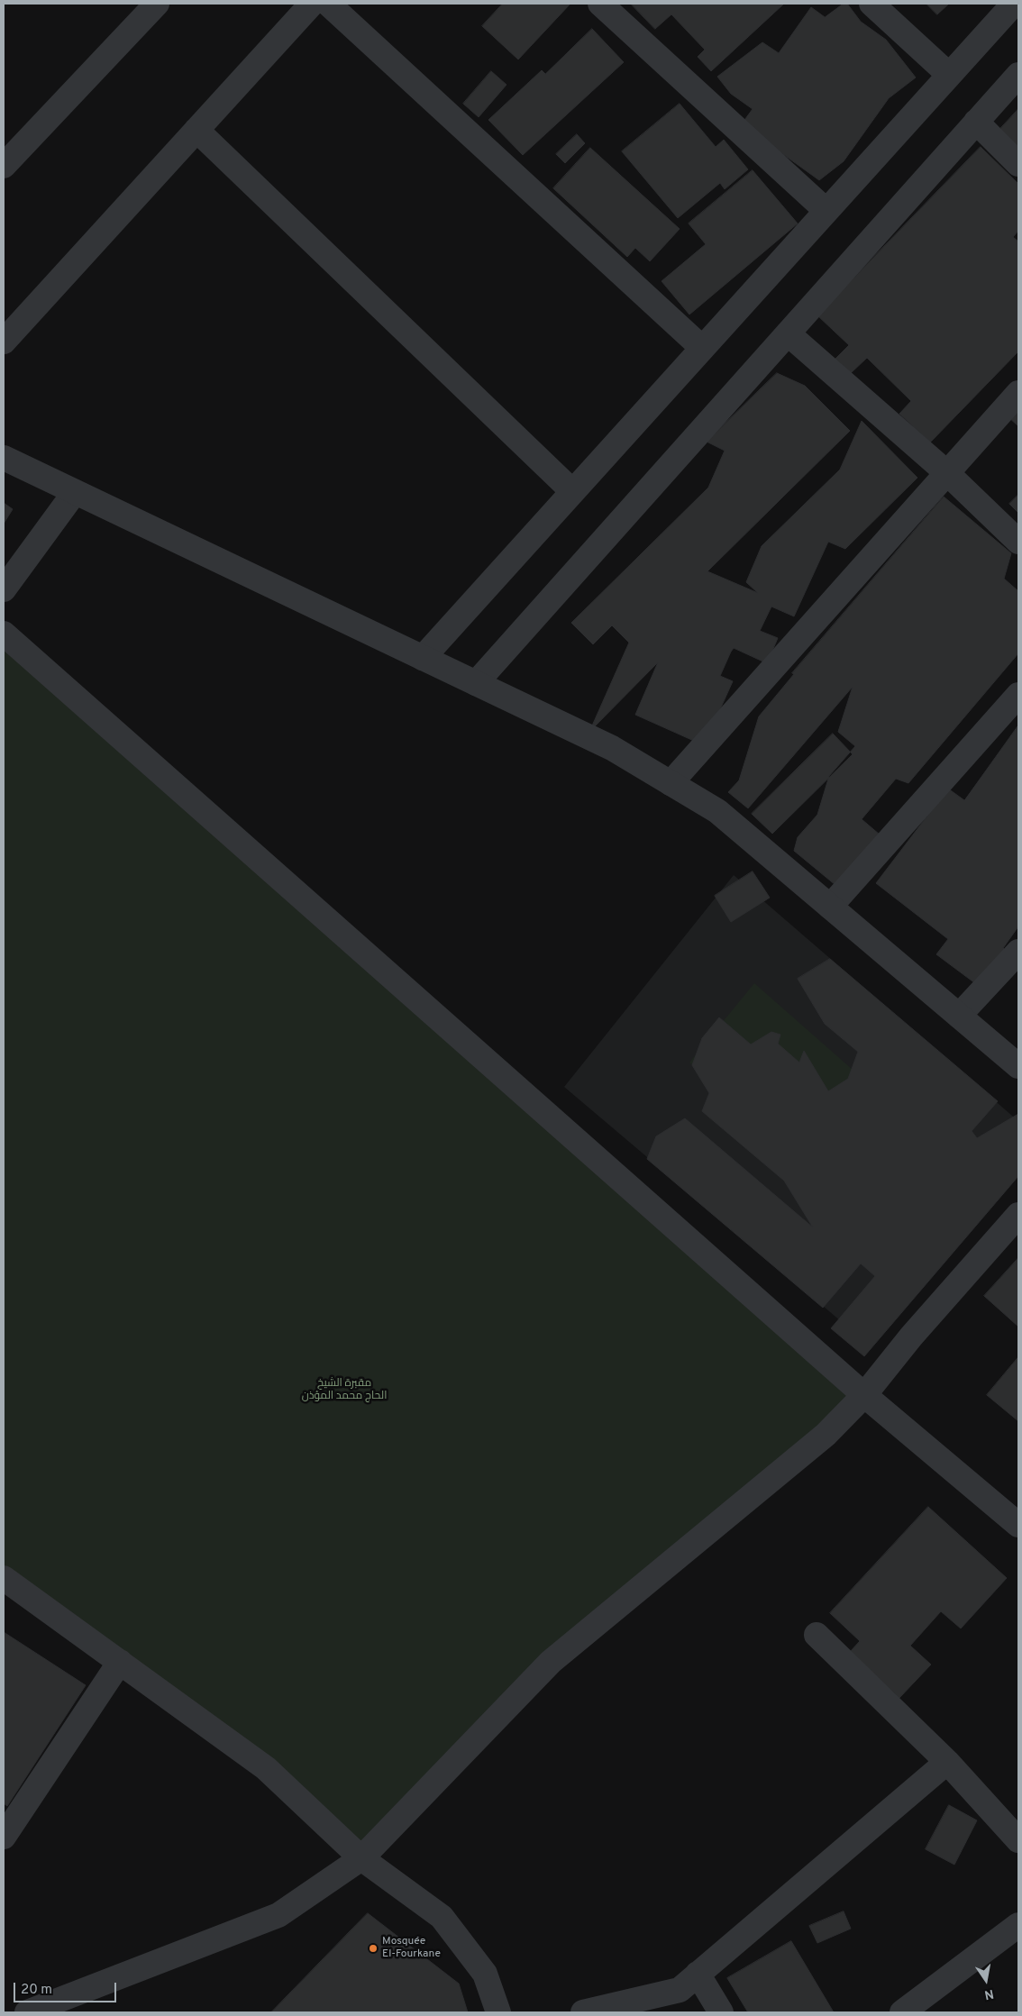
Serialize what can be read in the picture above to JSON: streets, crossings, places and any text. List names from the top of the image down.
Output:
{
  "parks": ["مقبرة الشيخ الحاج محمد المؤذن"],
  "places": ["Mosquée El-Fourkane"],
  "scale_bar": "20 m",
  "north": "bottom"
}
